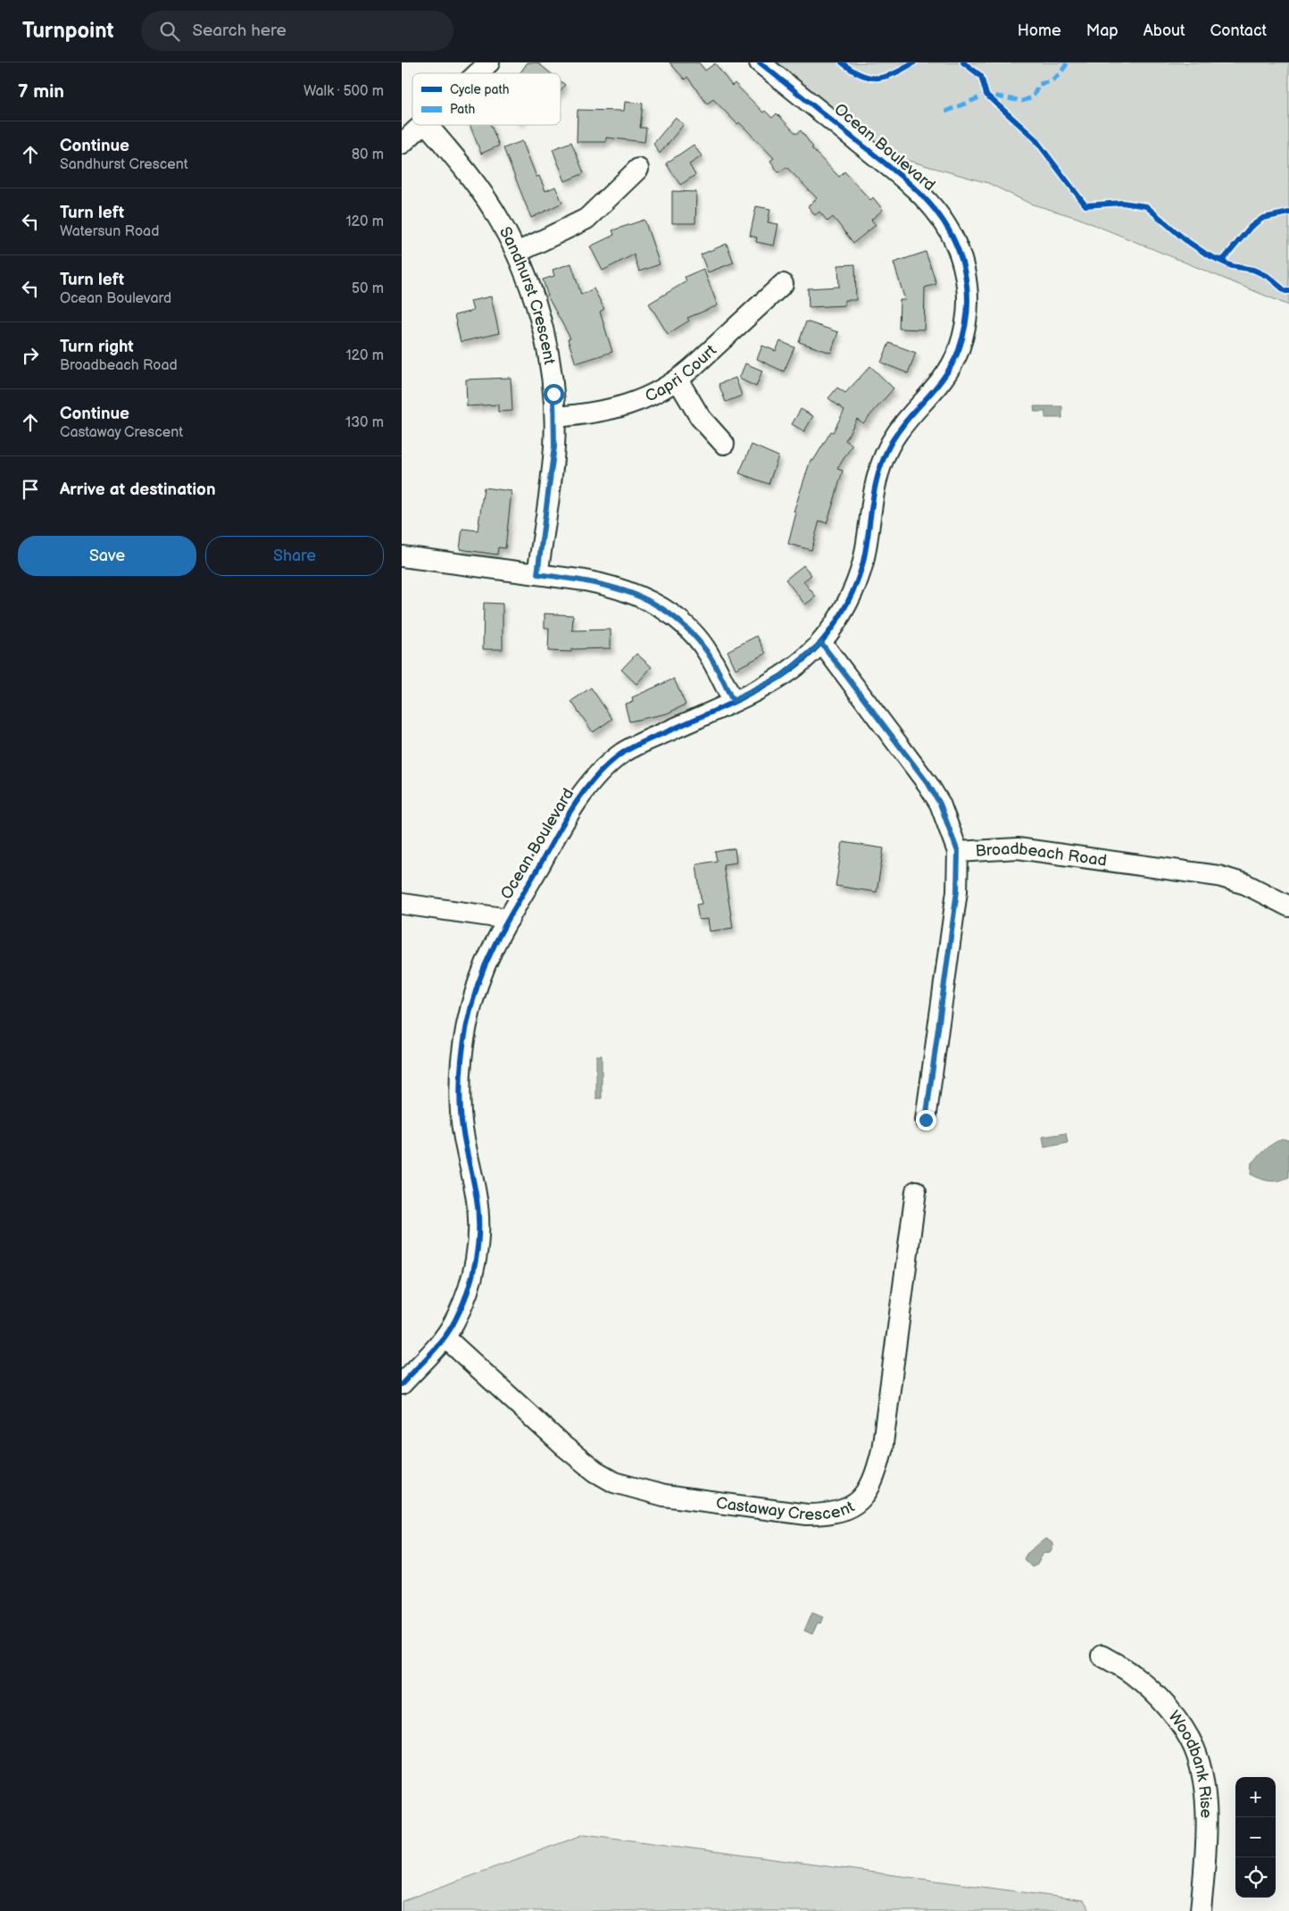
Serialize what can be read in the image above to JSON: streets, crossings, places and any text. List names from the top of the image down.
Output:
{
  "streets": {
    "street": [
      "Ocean Boulevard",
      "Sandhurst Crescent",
      "Capri Court",
      "Broadbeach Road",
      "Castaway Crescent",
      "Woodbank Rise"
    ]
  },
  "crossings": [
    ["Ocean Boulevard", "Broadbeach Road"],
    ["Ocean Boulevard", "Castaway Crescent"],
    ["Sandhurst Crescent", "Capri Court"]
  ],
  "legend": ["Cycle path", "Path"],
  "page": {
    "header": "Turnpoint",
    "search": "Search here",
    "nav": [
      "Home",
      "Map",
      "About",
      "Contact"
    ],
    "heading": ["7 min", "Walk · 500 m"],
    "list": [
      ["Continue", "Sandhurst Crescent", "80 m"],
      ["Turn left", "Watersun Road", "120 m"],
      ["Turn left", "Ocean Boulevard", "50 m"],
      ["Turn right", "Broadbeach Road", "120 m"],
      ["Continue", "Castaway Crescent", "130 m"],
      "Arrive at destination"
    ],
    "buttons": ["Save", "Share"],
    "map_buttons": ["+", "−"]
  }
}
